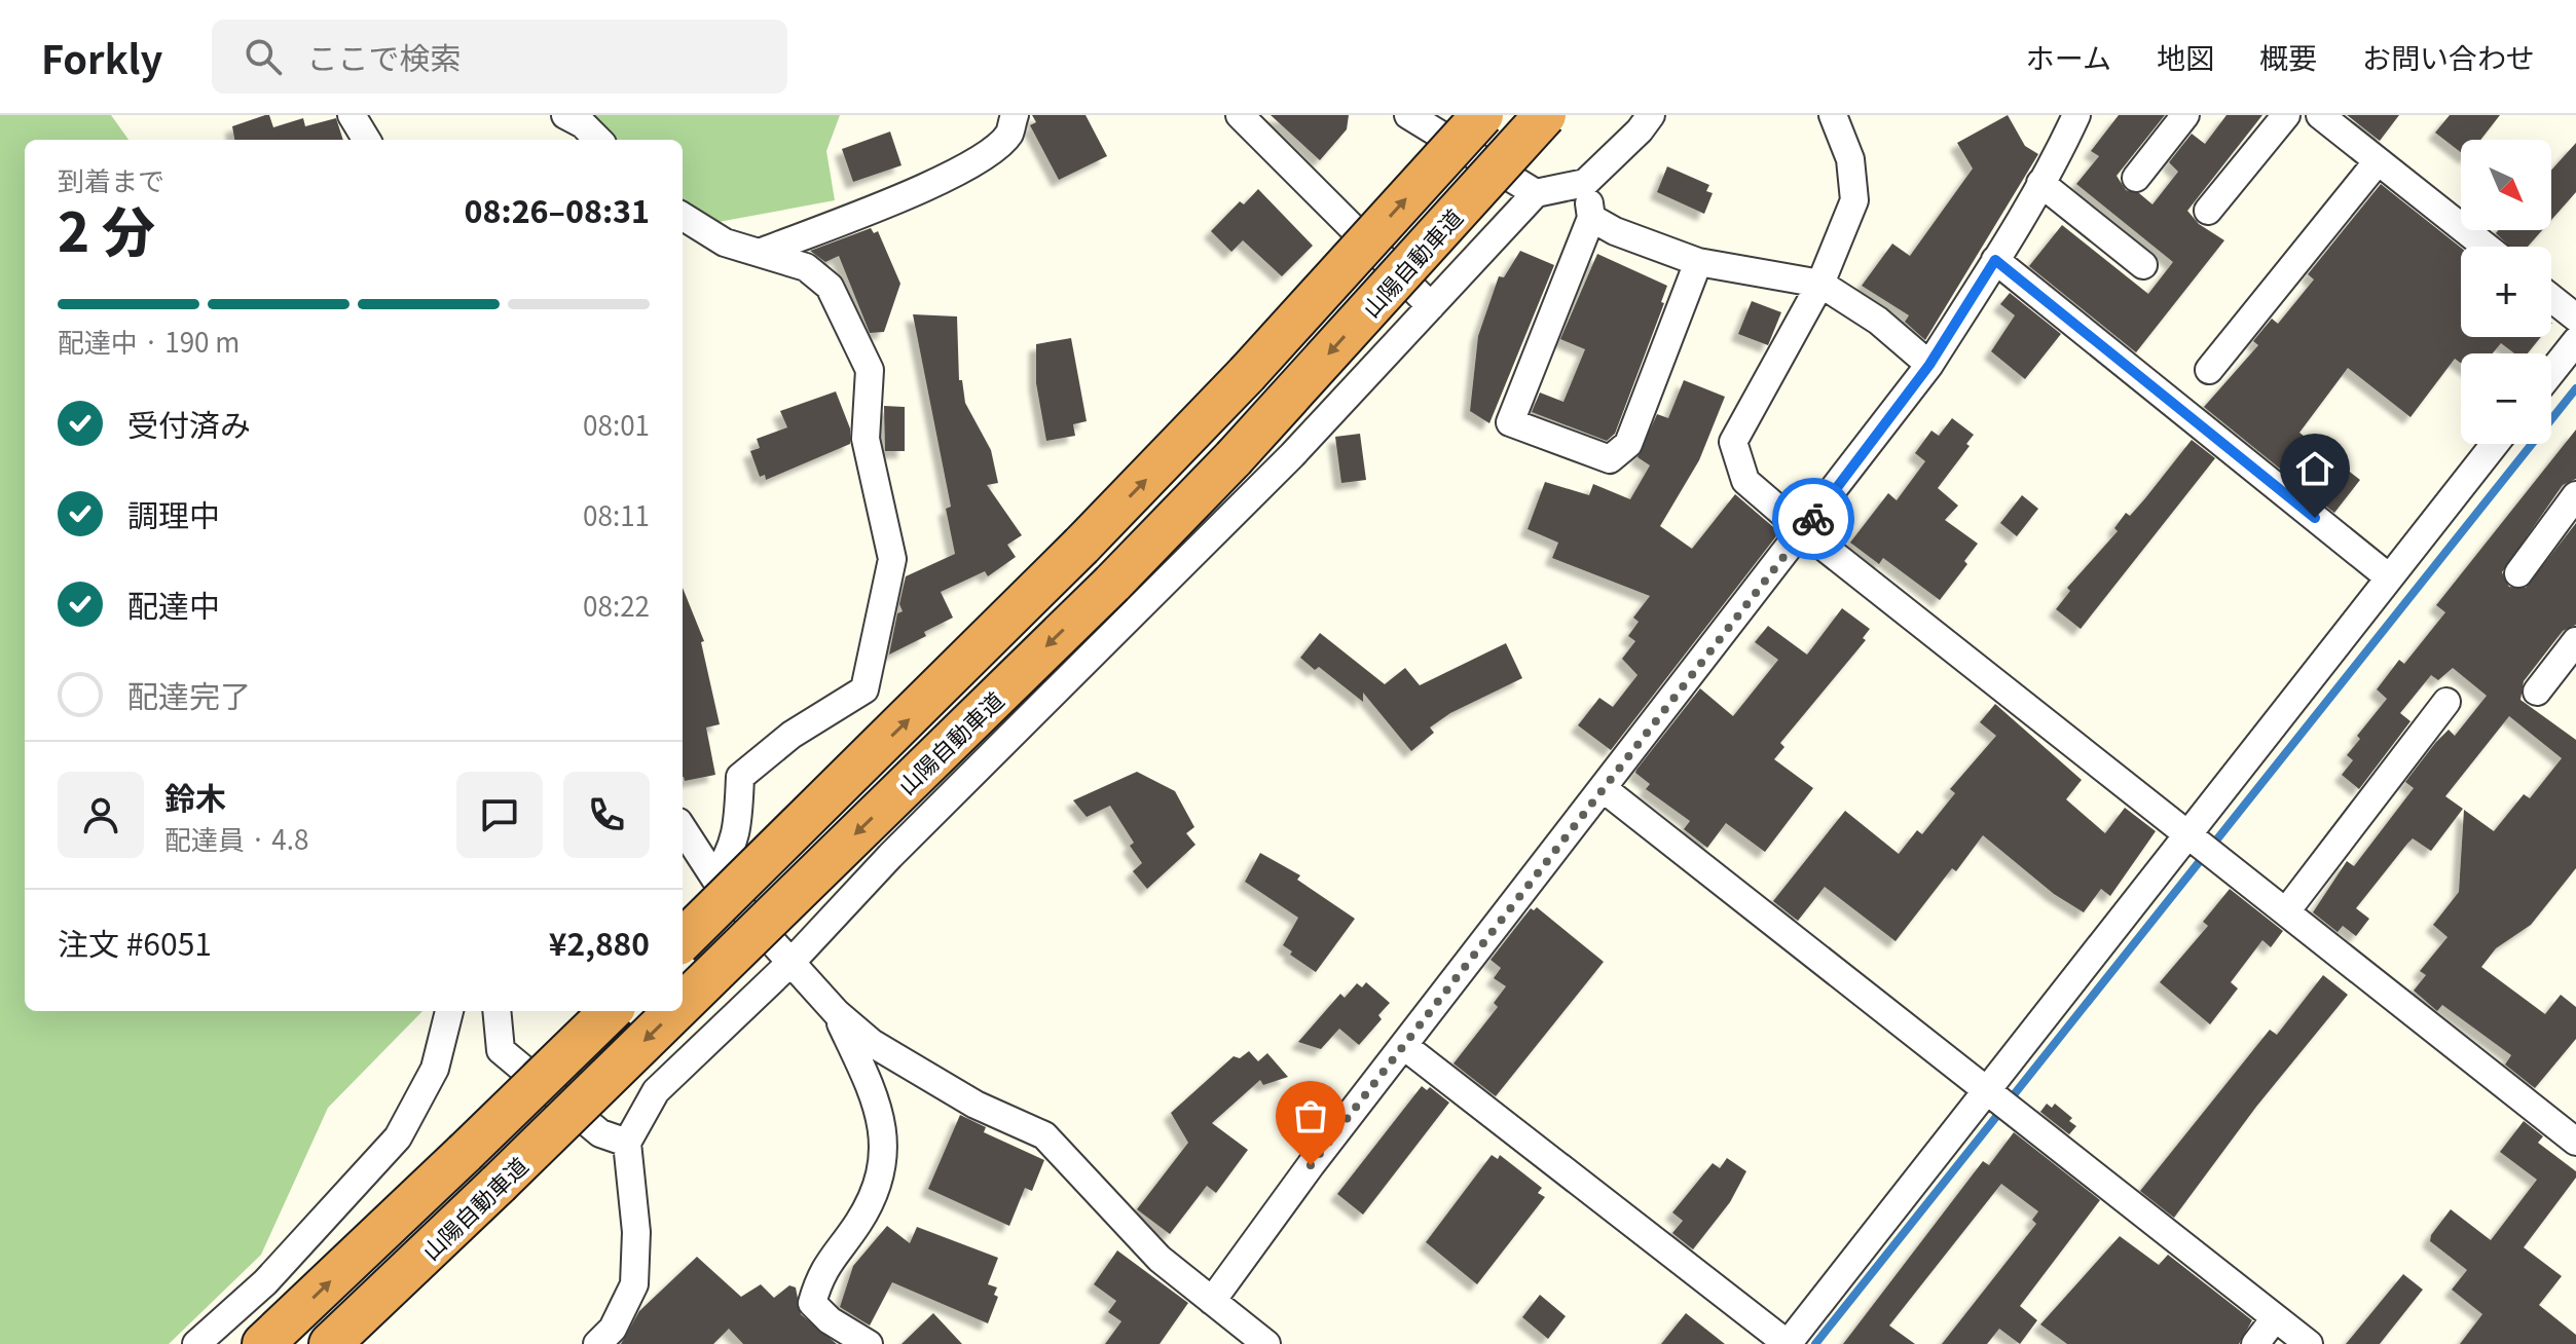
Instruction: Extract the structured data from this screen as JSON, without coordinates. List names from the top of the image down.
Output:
{
  "streets": {
    "highway": ["山陽自動車道"]
  },
  "north": "bottom right",
  "page": {
    "header": "Forkly",
    "search": "ここで検索",
    "nav": [
      "ホーム",
      "地図",
      "概要",
      "お問い合わせ"
    ],
    "map_buttons": ["+", "−"],
    "heading": ["2 分", "到着まで", "08:26–08:31"],
    "panel": [
      "鈴木",
      "配達員 · 4.8",
      "注文 #6051",
      "¥2,880"
    ],
    "bar": "配達中 · 190 m",
    "list": [
      ["受付済み", "08:01"],
      ["調理中", "08:11"],
      ["配達中", "08:22"],
      "配達完了"
    ]
  }
}
